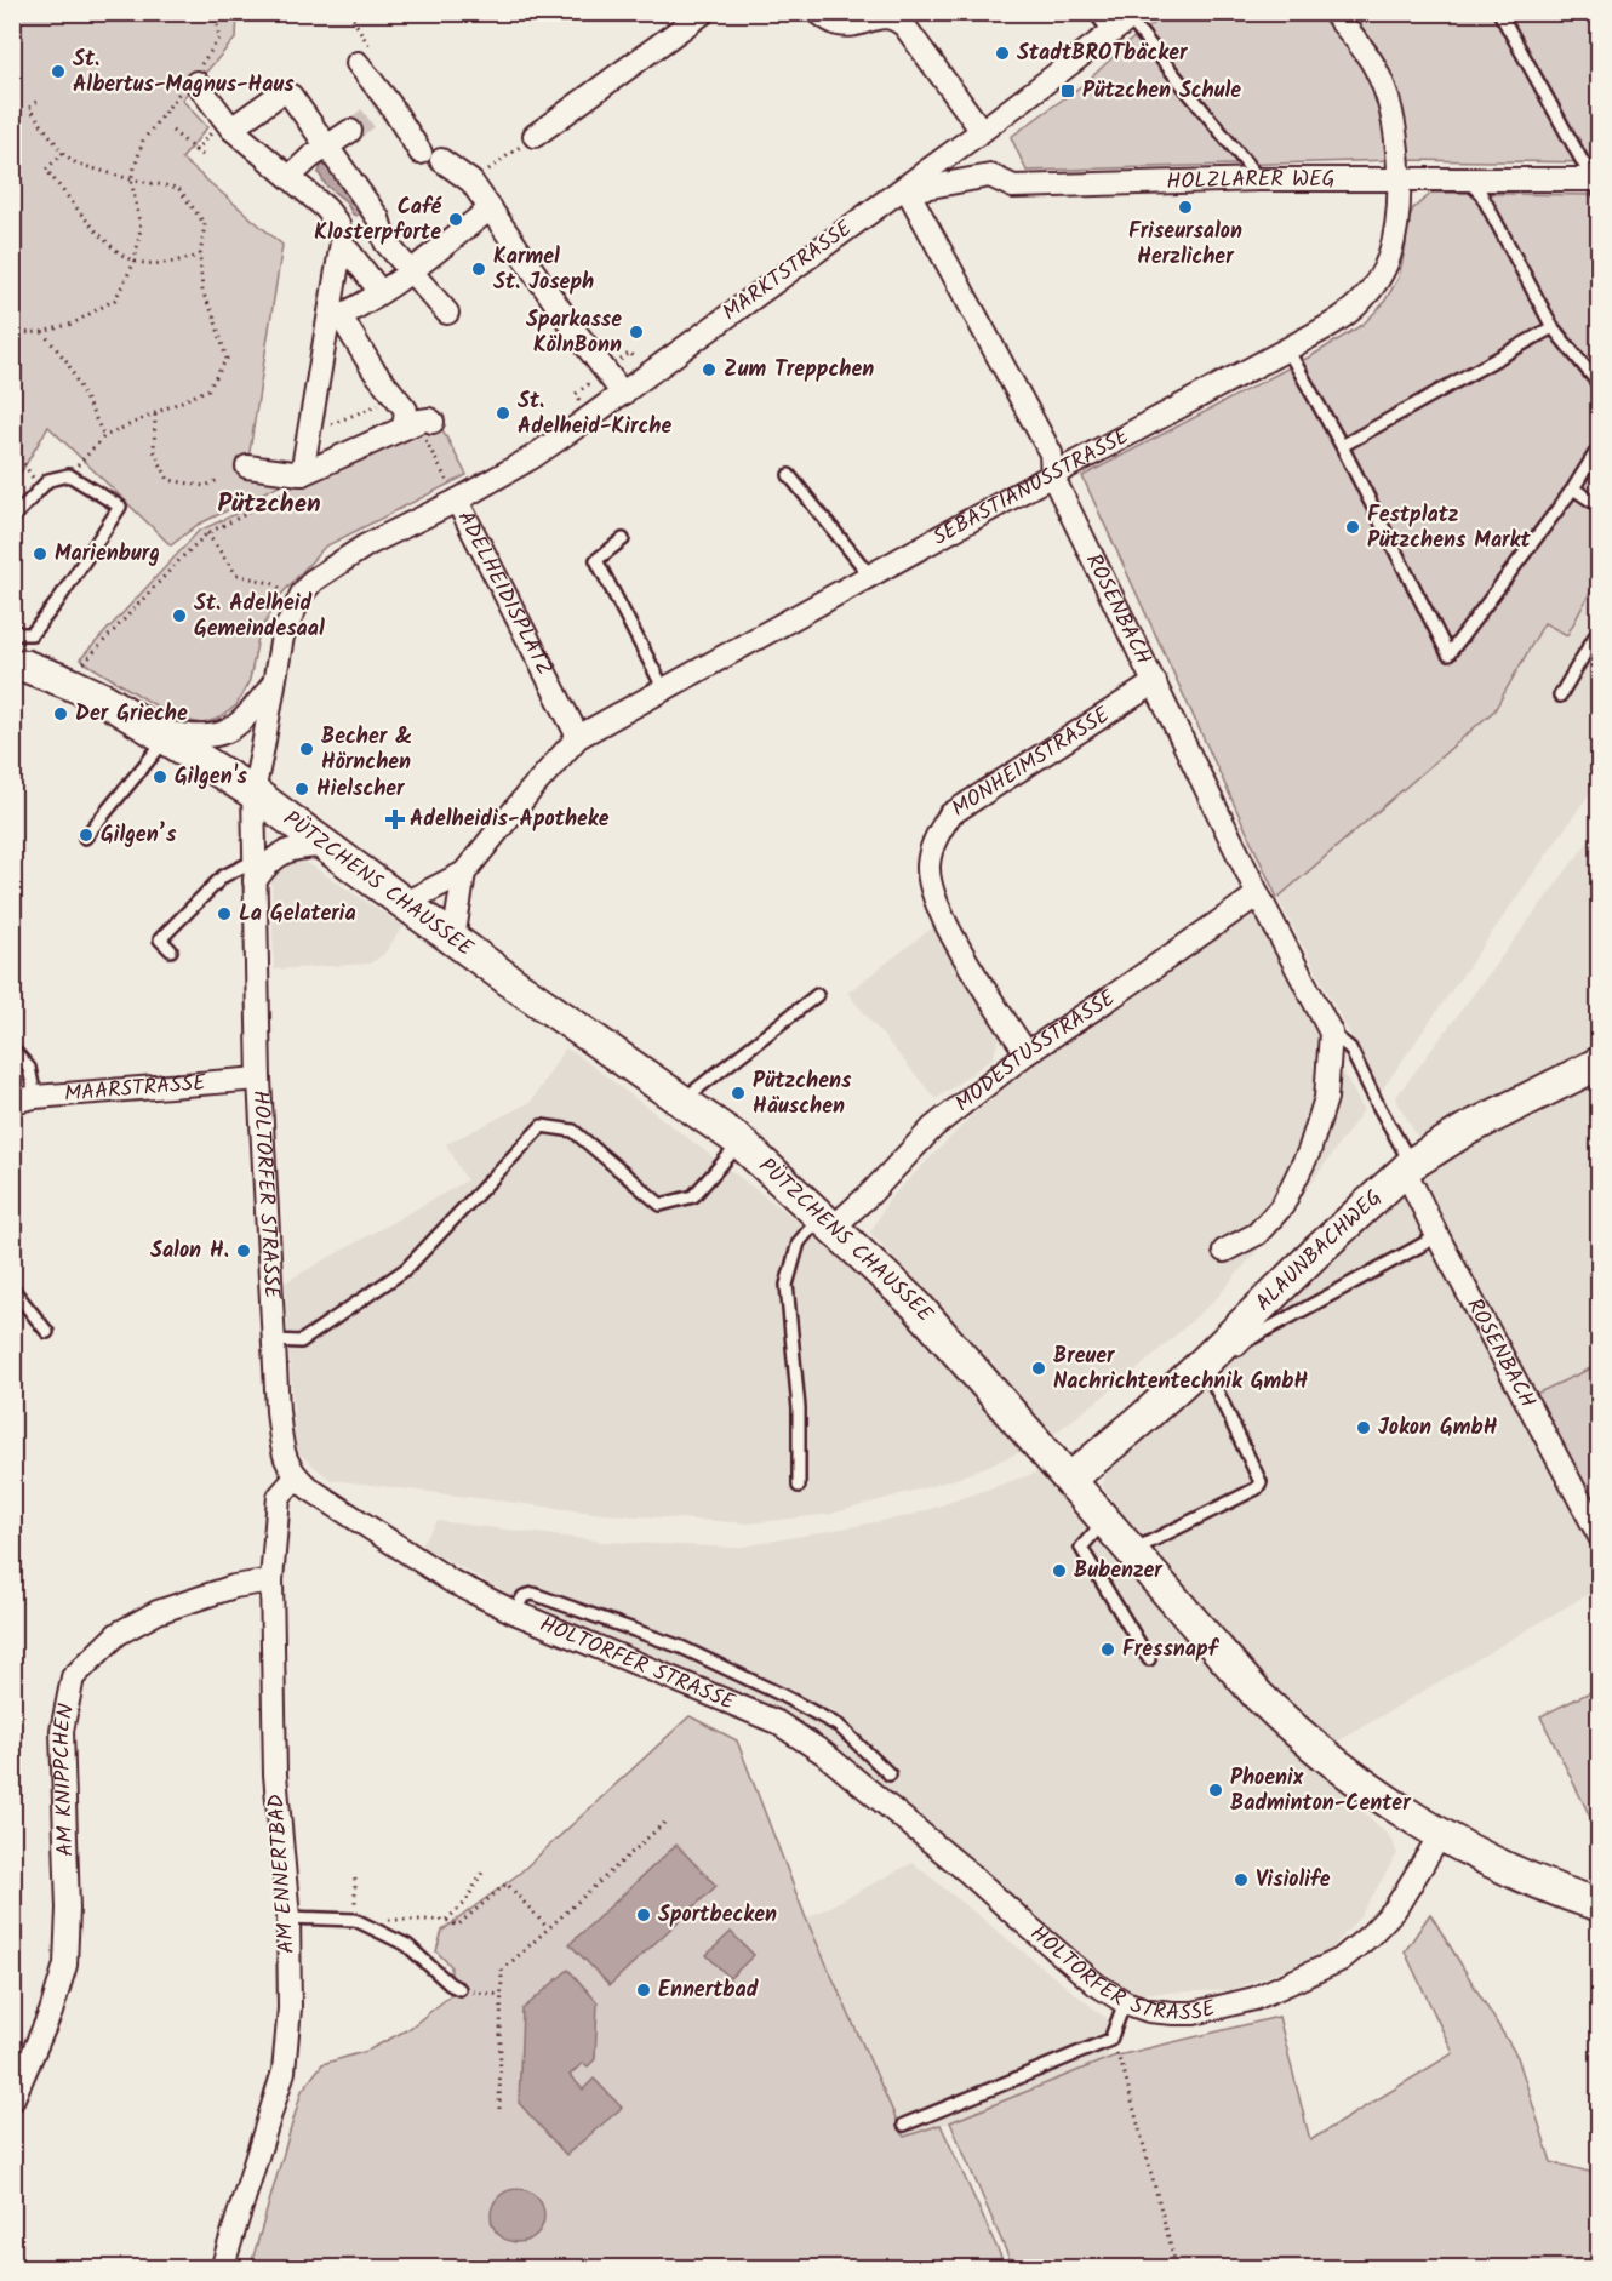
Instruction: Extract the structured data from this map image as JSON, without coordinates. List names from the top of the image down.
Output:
{
  "streets": {
    "street": [
      "HOLZLARER WEG",
      "MARKTSTRASSE",
      "SEBASTIANUSSTRASSE",
      "ADELHEIDISPLATZ",
      "ROSENBACH",
      "MONHEIMSTRASSE",
      "PÜTZCHENS CHAUSSEE",
      "MODESTUSSTRASSE",
      "MAARSTRASSE",
      "HOLTORFER STRASSE",
      "ALAUNBACHWEG",
      "AM KNIPPCHEN",
      "AM ENNERTBAD"
    ]
  },
  "crossings": [
    ["HOLZLARER WEG", "MARKTSTRASSE"],
    ["HOLZLARER WEG", "SEBASTIANUSSTRASSE"],
    ["HOLZLARER WEG", "ROSENBACH"],
    ["MARKTSTRASSE", "ADELHEIDISPLATZ"],
    ["MARKTSTRASSE", "ROSENBACH"],
    ["SEBASTIANUSSTRASSE", "ADELHEIDISPLATZ"],
    ["SEBASTIANUSSTRASSE", "ROSENBACH"],
    ["SEBASTIANUSSTRASSE", "PÜTZCHENS CHAUSSEE"],
    ["ADELHEIDISPLATZ", "PÜTZCHENS CHAUSSEE"],
    ["ADELHEIDISPLATZ", "HOLTORFER STRASSE"],
    ["ROSENBACH", "MONHEIMSTRASSE"],
    ["ROSENBACH", "MODESTUSSTRASSE"],
    ["ROSENBACH", "ALAUNBACHWEG"],
    ["MONHEIMSTRASSE", "MODESTUSSTRASSE"],
    ["PÜTZCHENS CHAUSSEE", "MODESTUSSTRASSE"],
    ["PÜTZCHENS CHAUSSEE", "HOLTORFER STRASSE"],
    ["PÜTZCHENS CHAUSSEE", "ALAUNBACHWEG"],
    ["MAARSTRASSE", "HOLTORFER STRASSE"],
    ["HOLTORFER STRASSE", "AM ENNERTBAD"],
    ["AM KNIPPCHEN", "AM ENNERTBAD"]
  ],
  "districts": ["Pützchen"],
  "places": {
    "other": [
      "StadtBROTbäcker",
      "St. Albertus-Magnus-Haus",
      "Friseursalon Herzlicher",
      "Café Klosterpforte",
      "Karmel St. Joseph",
      "Sparkasse KölnBonn",
      "Zum Treppchen",
      "St. Adelheid-Kirche",
      "Festplatz Pützchens Markt",
      "Marienburg",
      "St. Adelheid Gemeindesaal",
      "Der Grieche",
      "Becher & Hörnchen",
      "Gilgen's",
      "Hielscher",
      "Gilgen’s",
      "La Gelateria",
      "Pützchens Häuschen",
      "Salon H.",
      "Breuer Nachrichtentechnik GmbH",
      "Jokon GmbH",
      "Bubenzer",
      "Fressnapf",
      "Phoenix Badminton-Center",
      "Visiolife",
      "Sportbecken",
      "Ennertbad"
    ],
    "transit": ["Pützchen Schule"],
    "health": ["Adelheidis-Apotheke"]
  }
}
